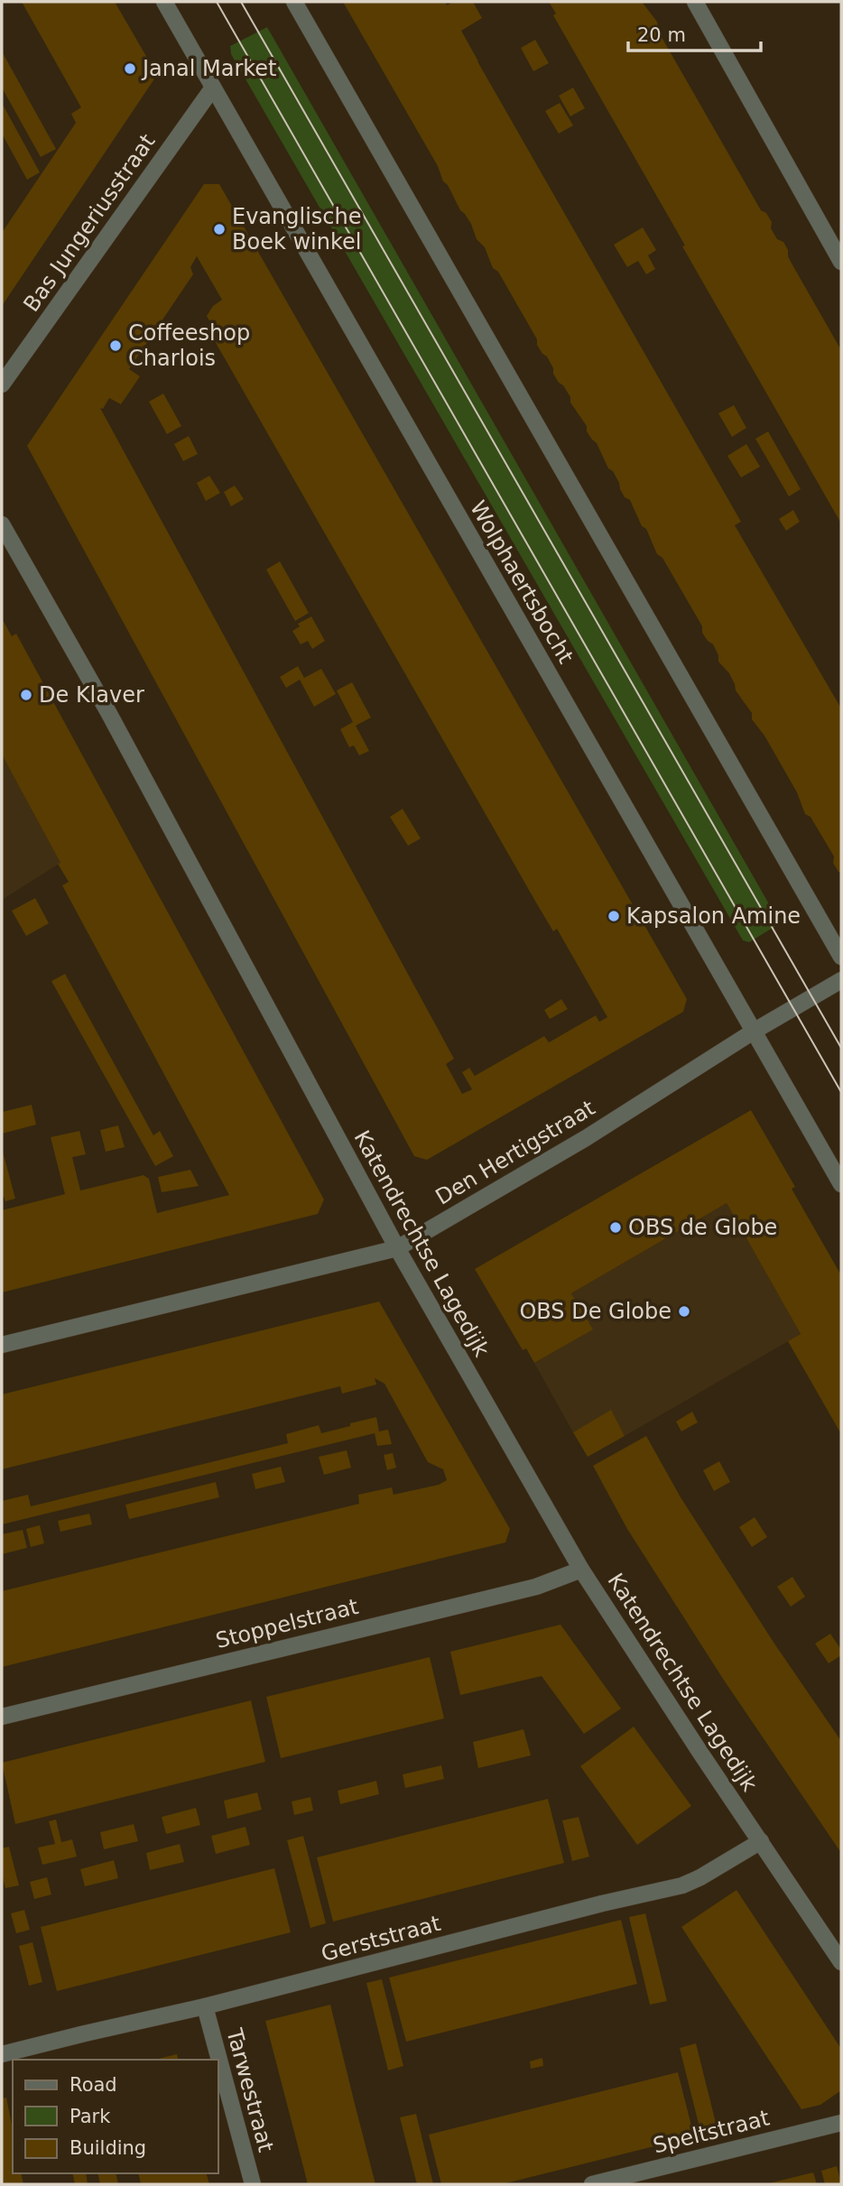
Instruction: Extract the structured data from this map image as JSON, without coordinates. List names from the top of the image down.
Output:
{
  "streets": {
    "street": [
      "Bas Jungeriusstraat",
      "Wolphaertsbocht",
      "Den Hertigstraat",
      "Katendrechtse Lagedijk",
      "Stoppelstraat",
      "Gerststraat",
      "Tarwestraat",
      "Speltstraat"
    ]
  },
  "crossings": [
    ["Bas Jungeriusstraat", "Wolphaertsbocht"],
    ["Wolphaertsbocht", "Den Hertigstraat"],
    ["Den Hertigstraat", "Katendrechtse Lagedijk"],
    ["Katendrechtse Lagedijk", "Stoppelstraat"],
    ["Katendrechtse Lagedijk", "Gerststraat"],
    ["Gerststraat", "Tarwestraat"]
  ],
  "places": [
    "Janal Market",
    "Evanglische Boek winkel",
    "Coffeeshop Charlois",
    "De Klaver",
    "Kapsalon Amine",
    "OBS de Globe",
    "OBS De Globe"
  ],
  "legend": ["Road", "Park", "Building"],
  "scale_bar": "20 m"
}
